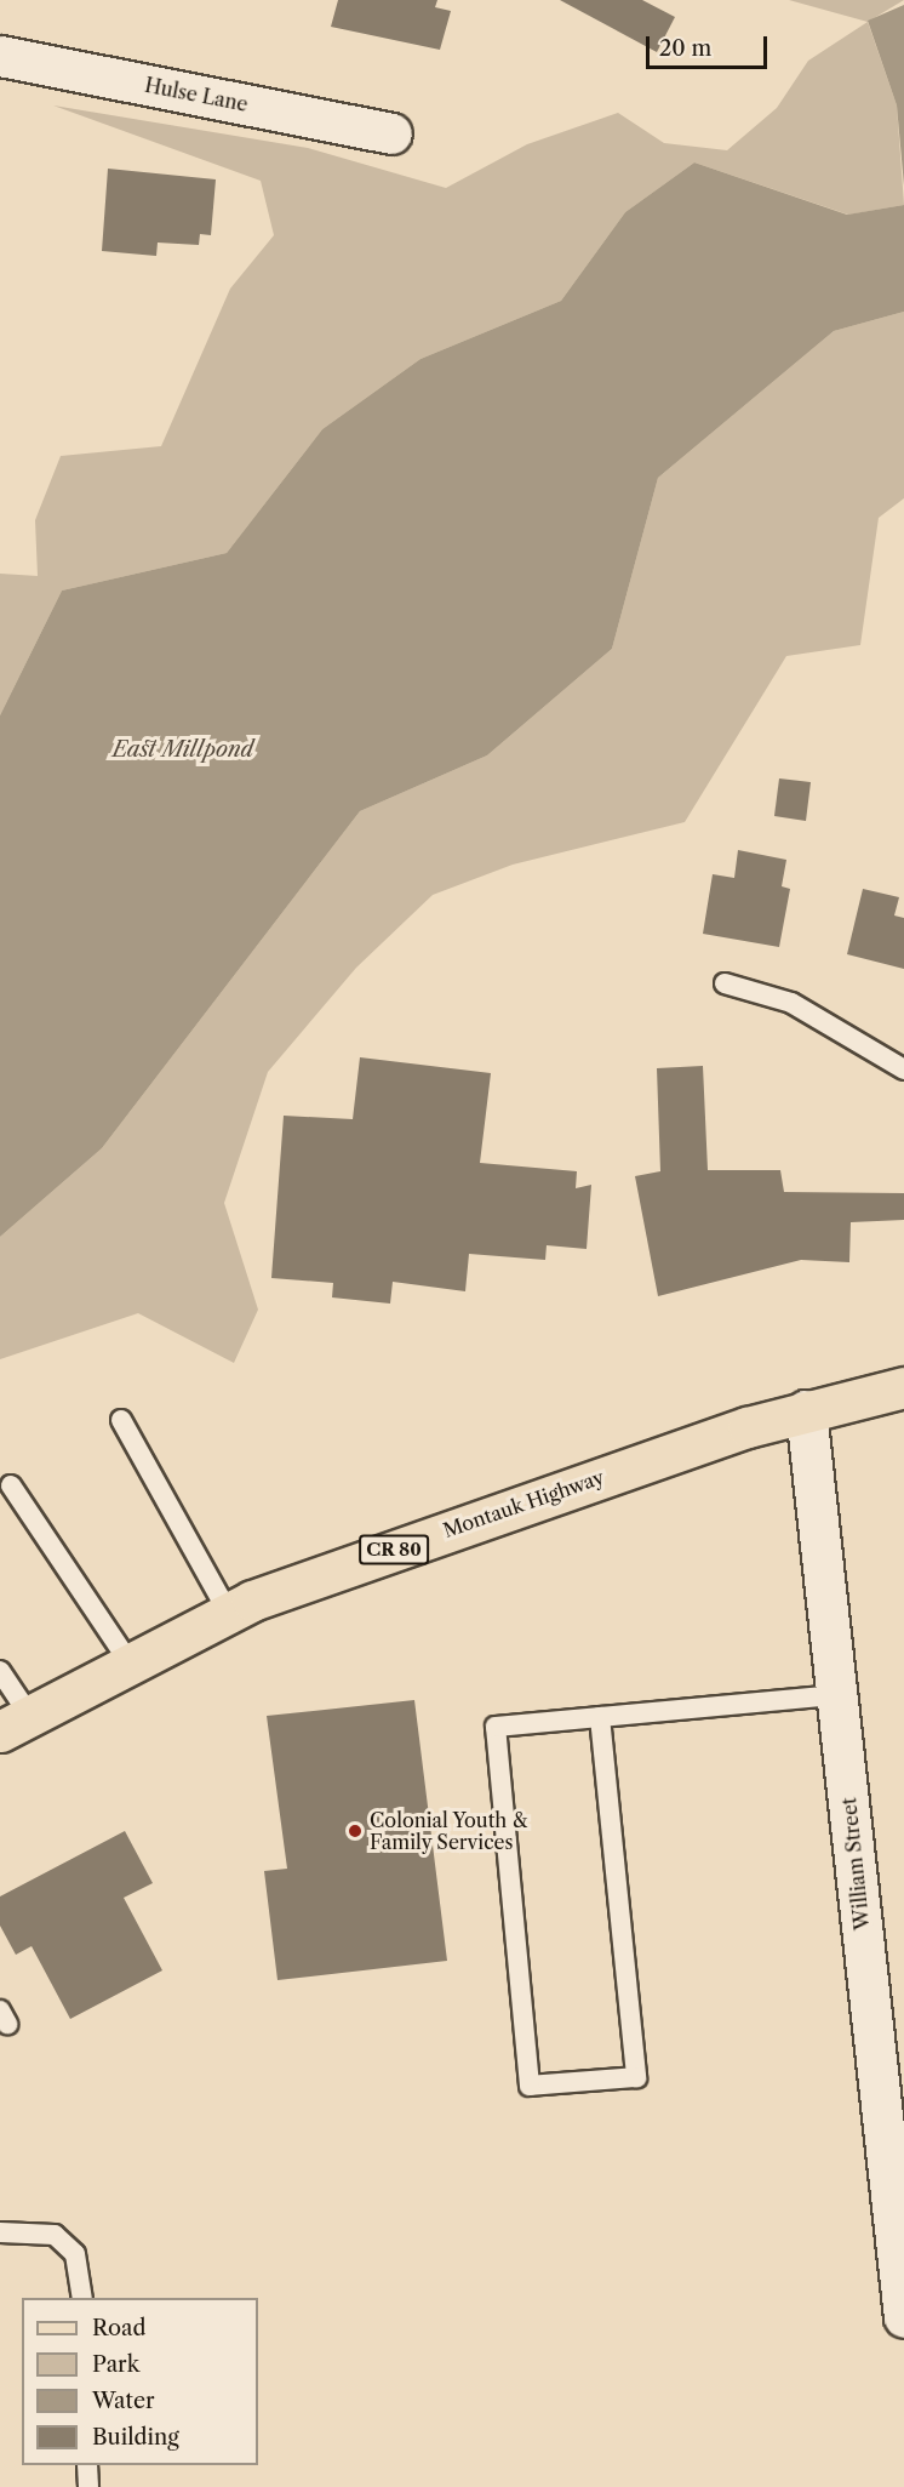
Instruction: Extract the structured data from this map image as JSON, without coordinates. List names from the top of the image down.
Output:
{
  "streets": {
    "main road": ["Montauk Highway", "CR 80"],
    "street": ["Hulse Lane", "William Street"]
  },
  "crossings": [
    ["Montauk Highway", "William Street"]
  ],
  "water": ["East Millpond"],
  "places": ["Colonial Youth & Family Services"],
  "legend": [
    "Road",
    "Park",
    "Water",
    "Building"
  ],
  "scale_bar": "20 m"
}
